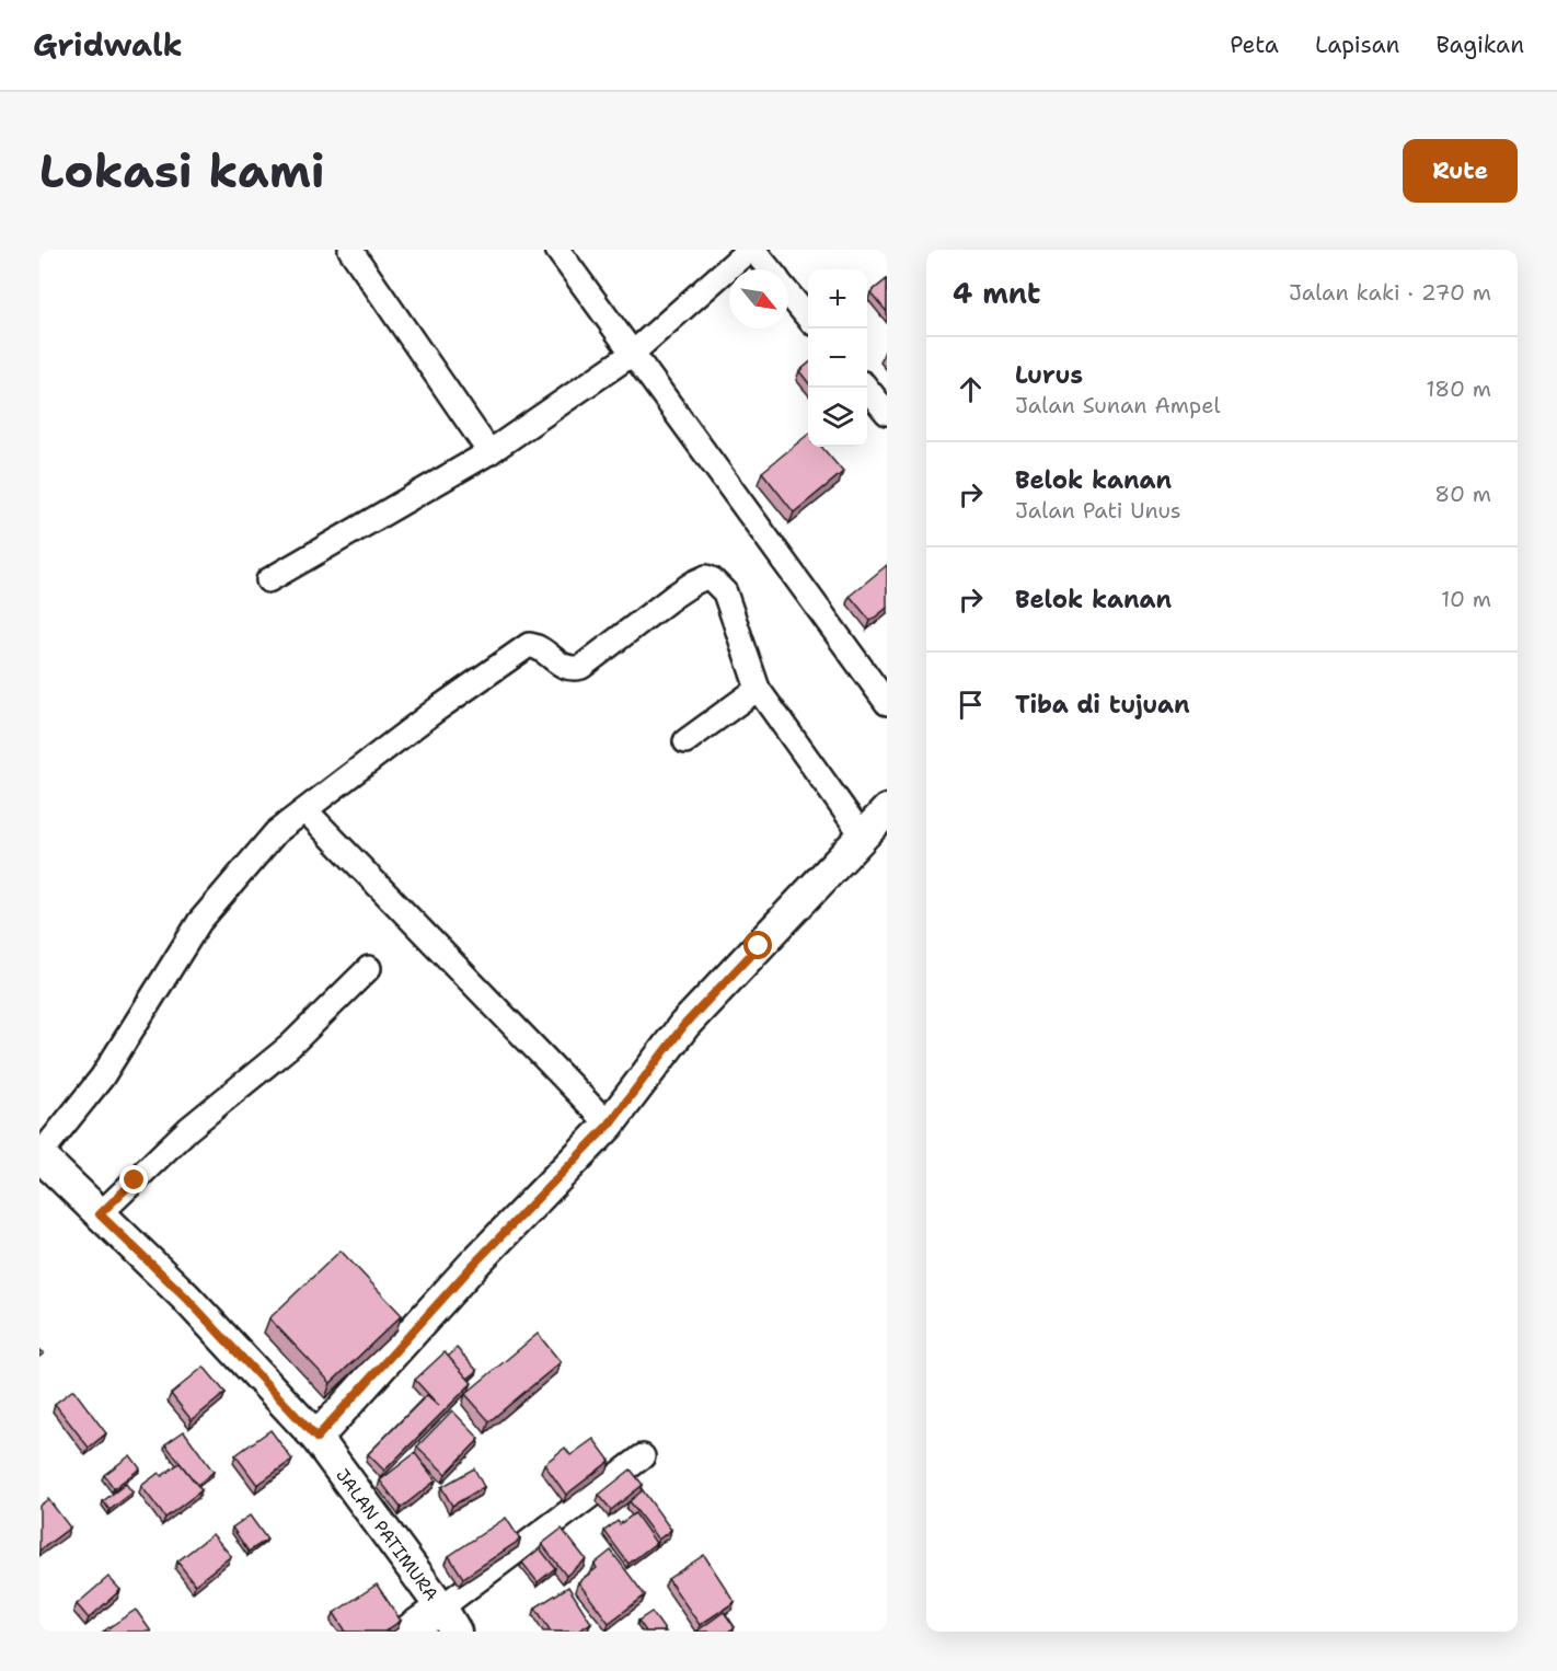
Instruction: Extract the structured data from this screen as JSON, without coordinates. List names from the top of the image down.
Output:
{
  "streets": {
    "main road": ["JALAN PATIMURA"]
  },
  "north": "bottom right",
  "page": {
    "header": "Gridwalk",
    "nav": ["Peta", "Lapisan", "Bagikan"],
    "buttons": "Rute",
    "title": "Lokasi kami",
    "heading": ["4 mnt", "Jalan kaki · 270 m"],
    "map_buttons": ["+", "−"],
    "list": [
      ["Lurus", "Jalan Sunan Ampel", "180 m"],
      ["Belok kanan", "Jalan Pati Unus", "80 m"],
      ["Belok kanan", "10 m"],
      "Tiba di tujuan"
    ]
  }
}
